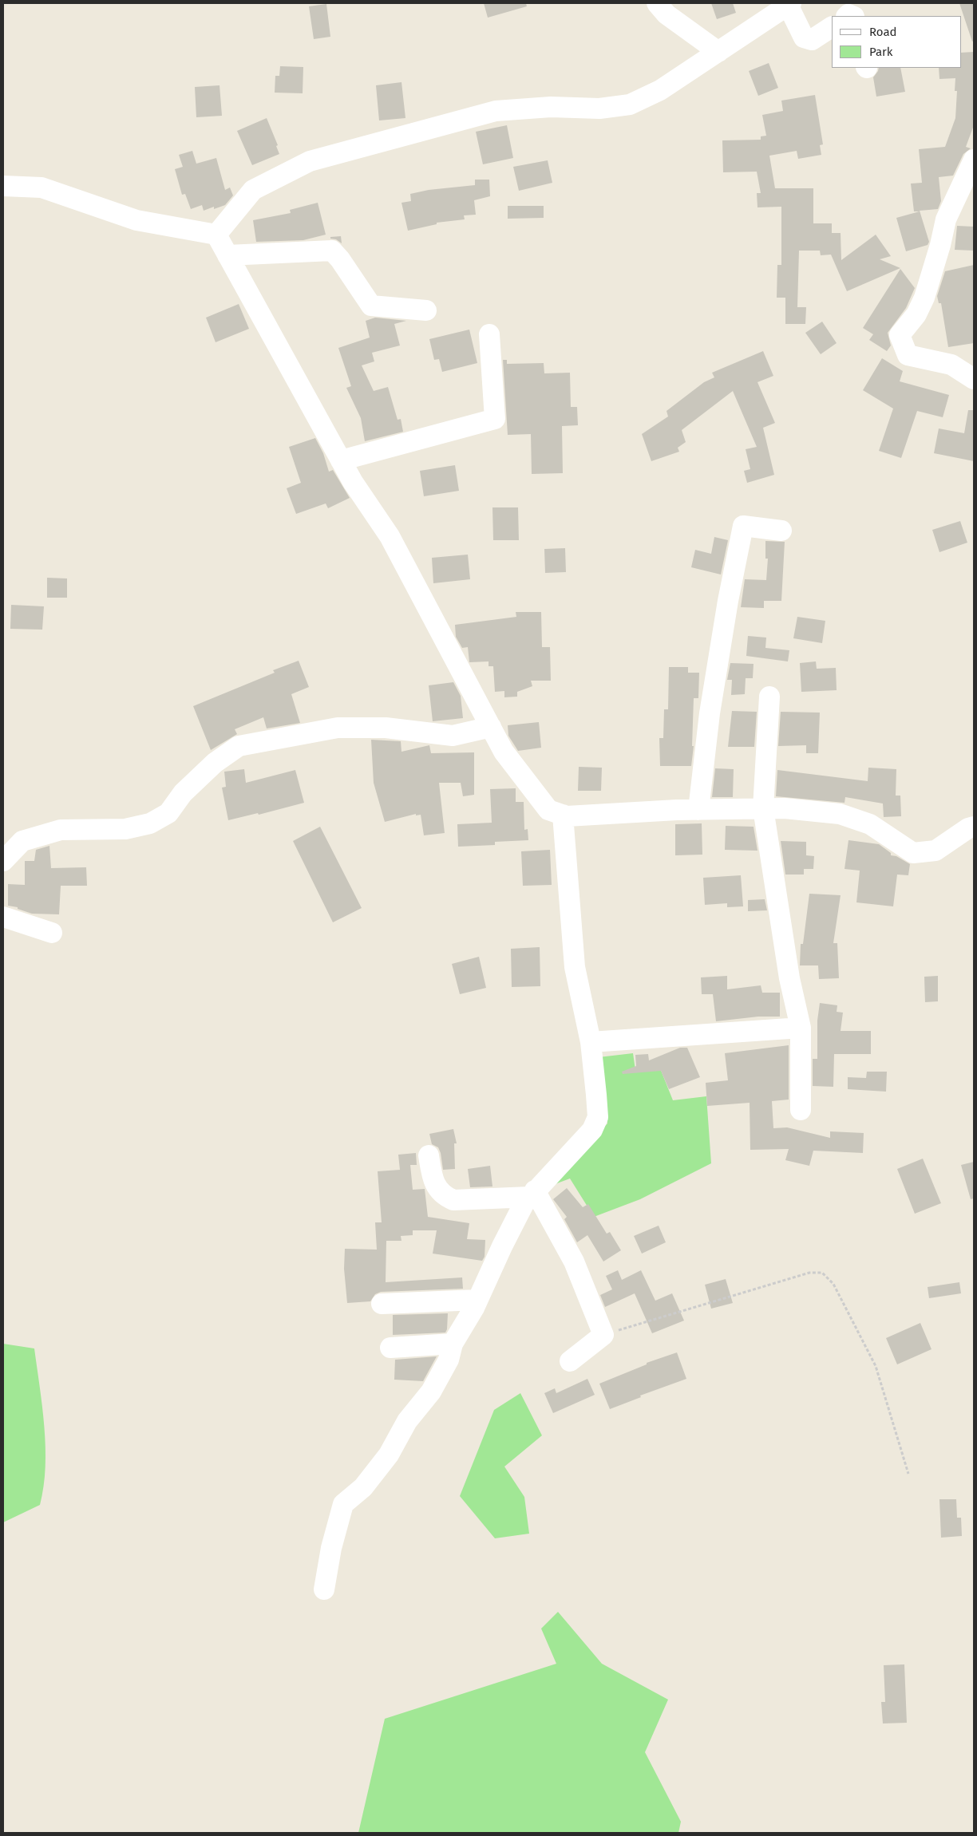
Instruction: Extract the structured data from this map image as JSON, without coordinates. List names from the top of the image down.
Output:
{
  "legend": ["Road", "Park"]
}
